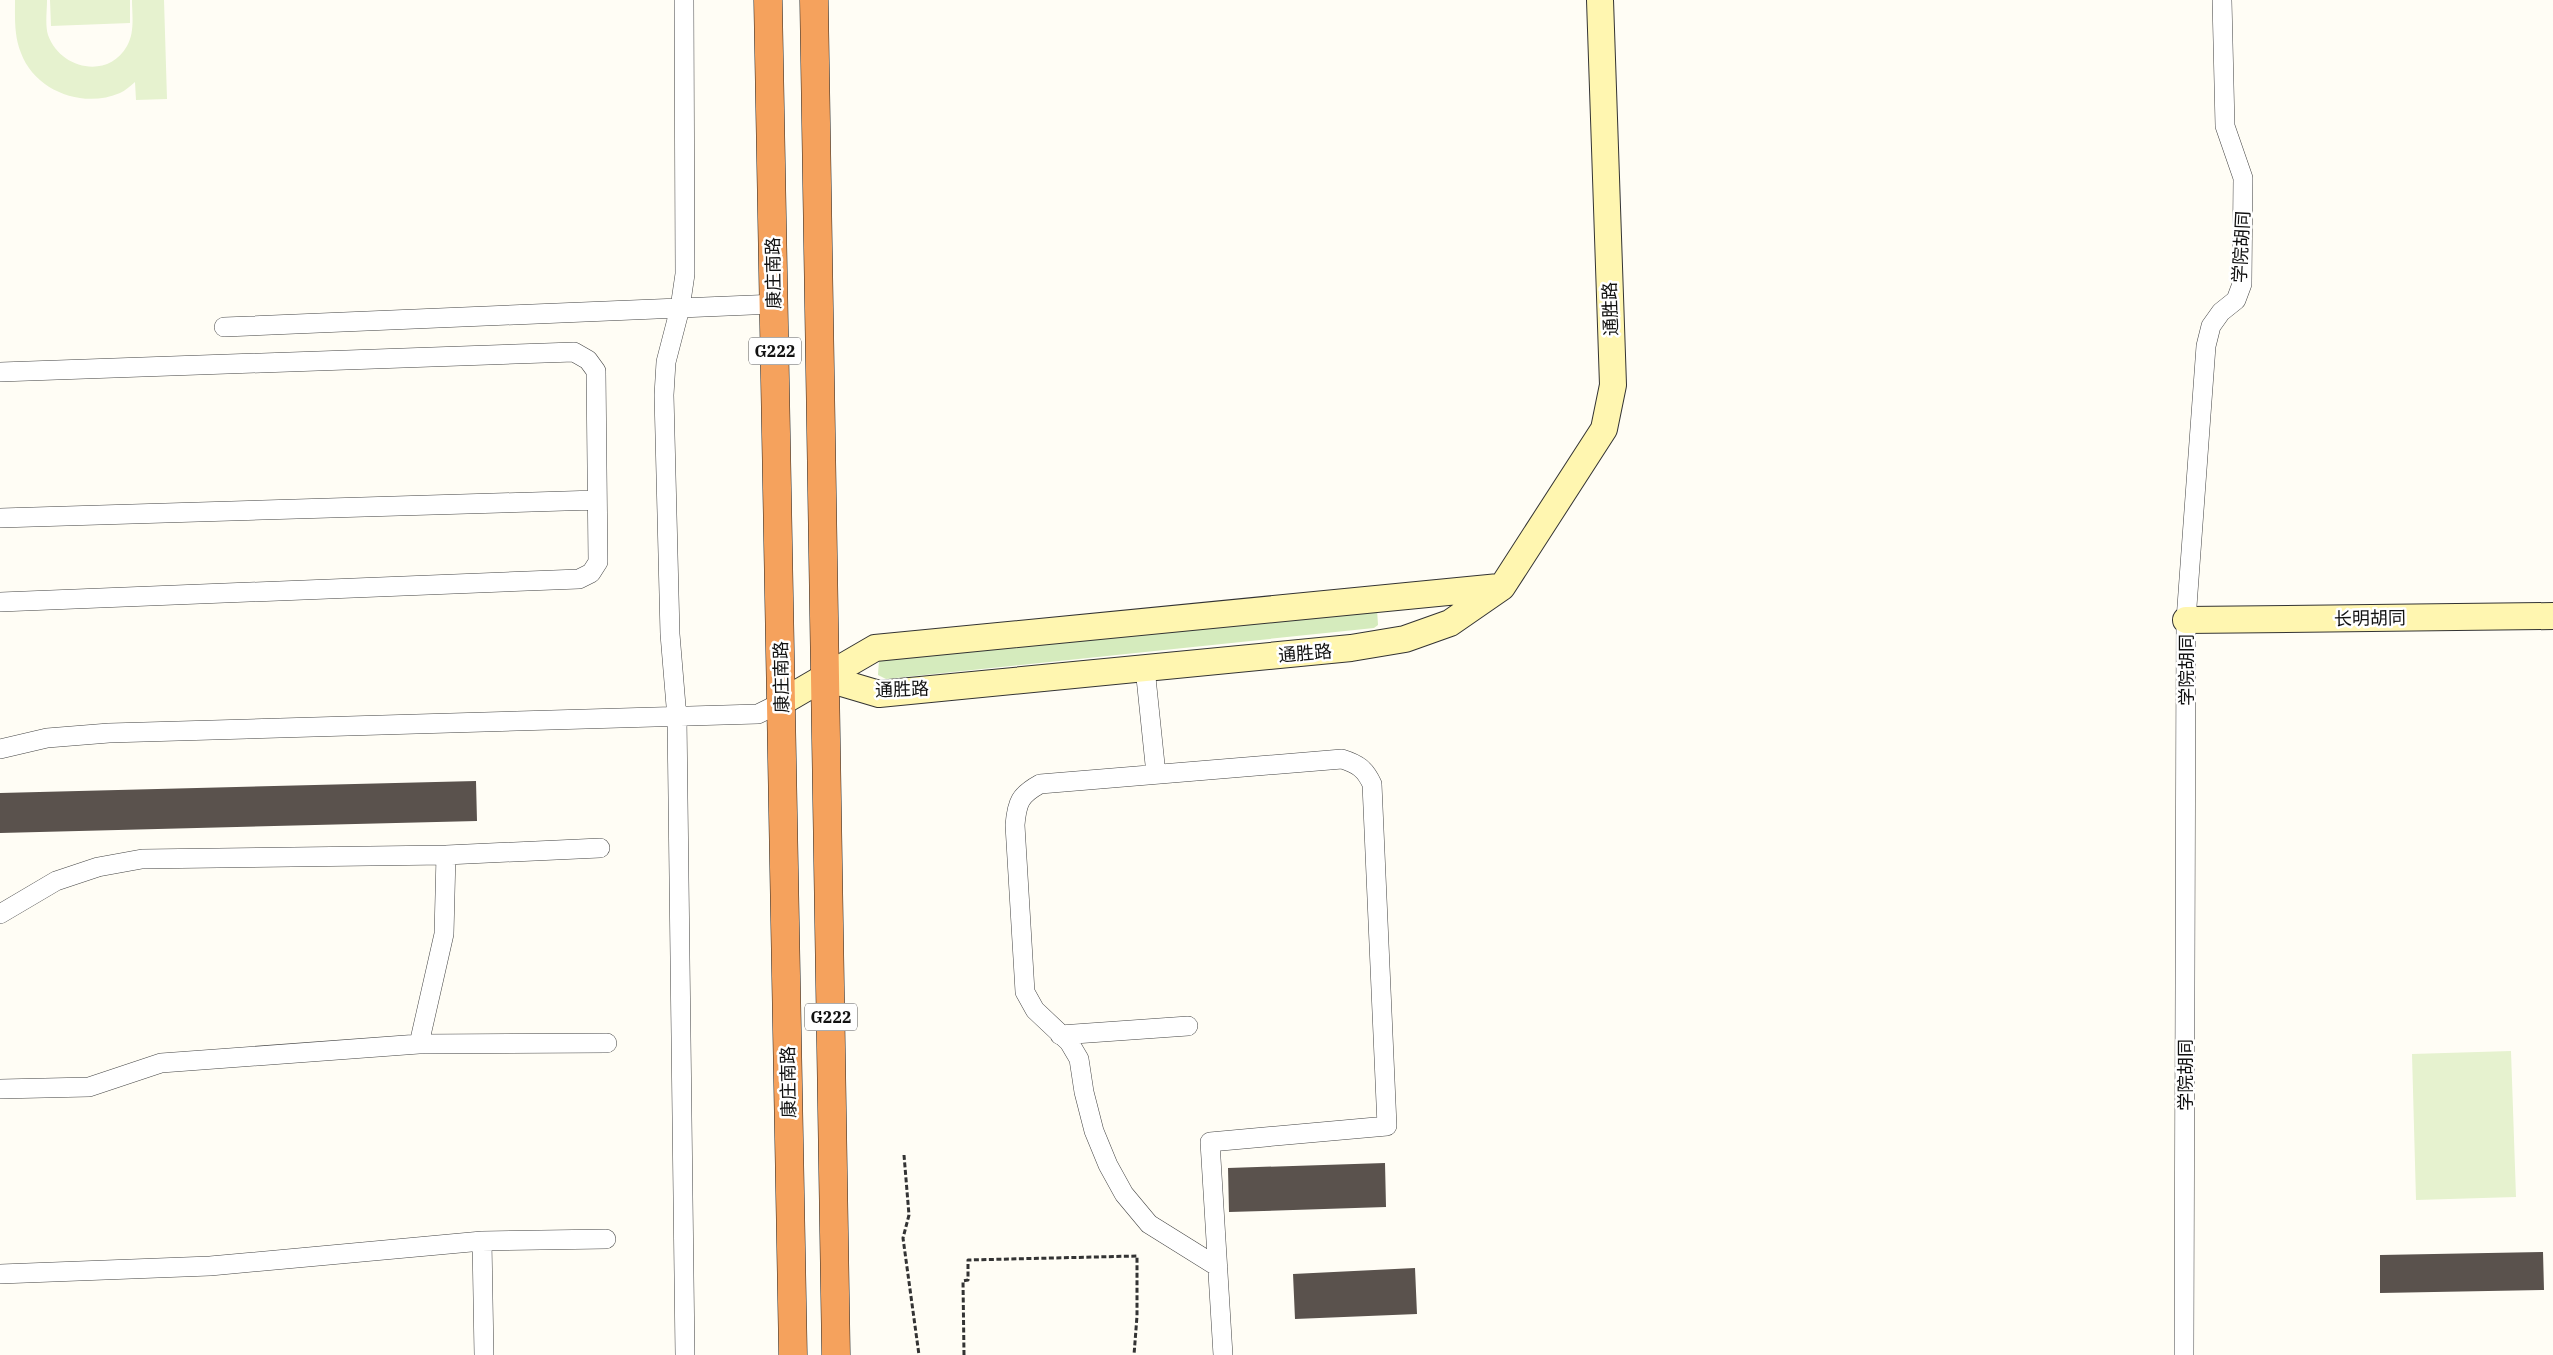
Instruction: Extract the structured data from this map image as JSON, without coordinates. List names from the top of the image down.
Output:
{
  "streets": {
    "highway": ["康庄南路", "G222"],
    "street": ["学院胡同", "通胜路", "长明胡同"]
  },
  "crossings": [
    ["学院胡同", "长明胡同"],
    ["通胜路", "G222"]
  ]
}
